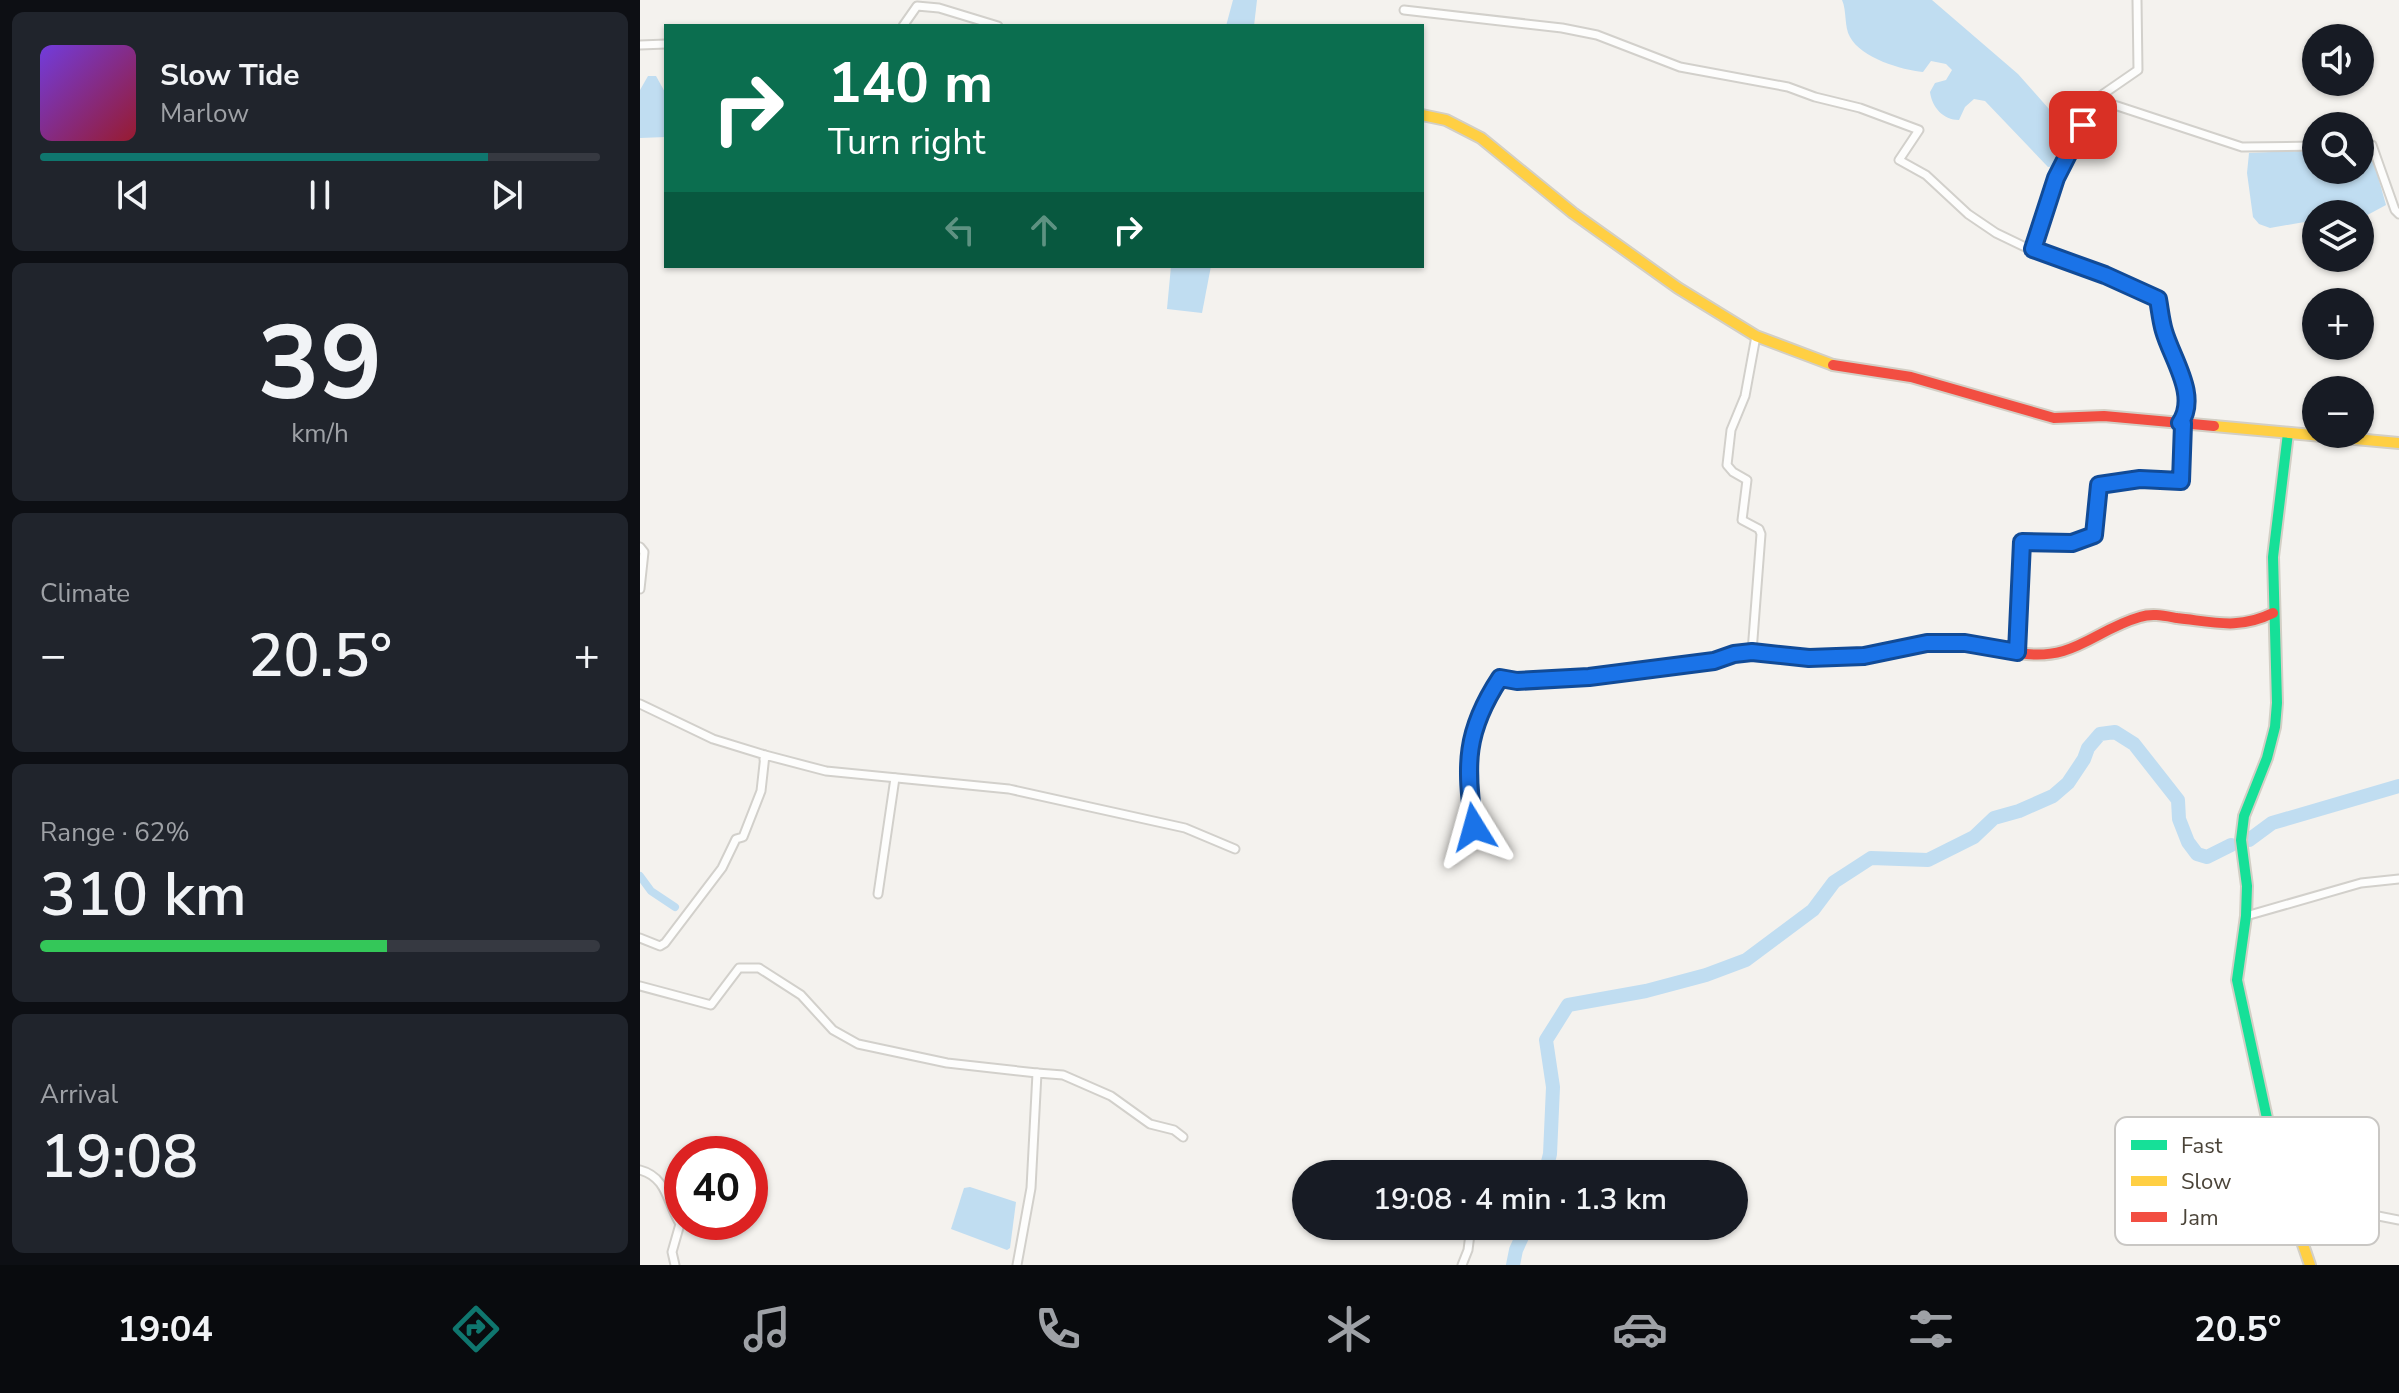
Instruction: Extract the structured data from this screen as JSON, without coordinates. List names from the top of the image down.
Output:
{
  "legend": ["Fast", "Slow", "Jam"],
  "page": {
    "map_buttons": ["+", "−"],
    "turn": ["140 m", "Turn right"],
    "song": ["Slow Tide", "Marlow"],
    "tile": [
      ["39", "km/h"],
      "Climate",
      ["Range · 62%", "310 km"],
      ["Arrival", "19:08"]
    ],
    "heat": ["−", "20.5°", "+"],
    "limit": "40",
    "trip": "19:08 · 4 min · 1.3 km",
    "tabs": ["19:04", "20.5°"]
  }
}
